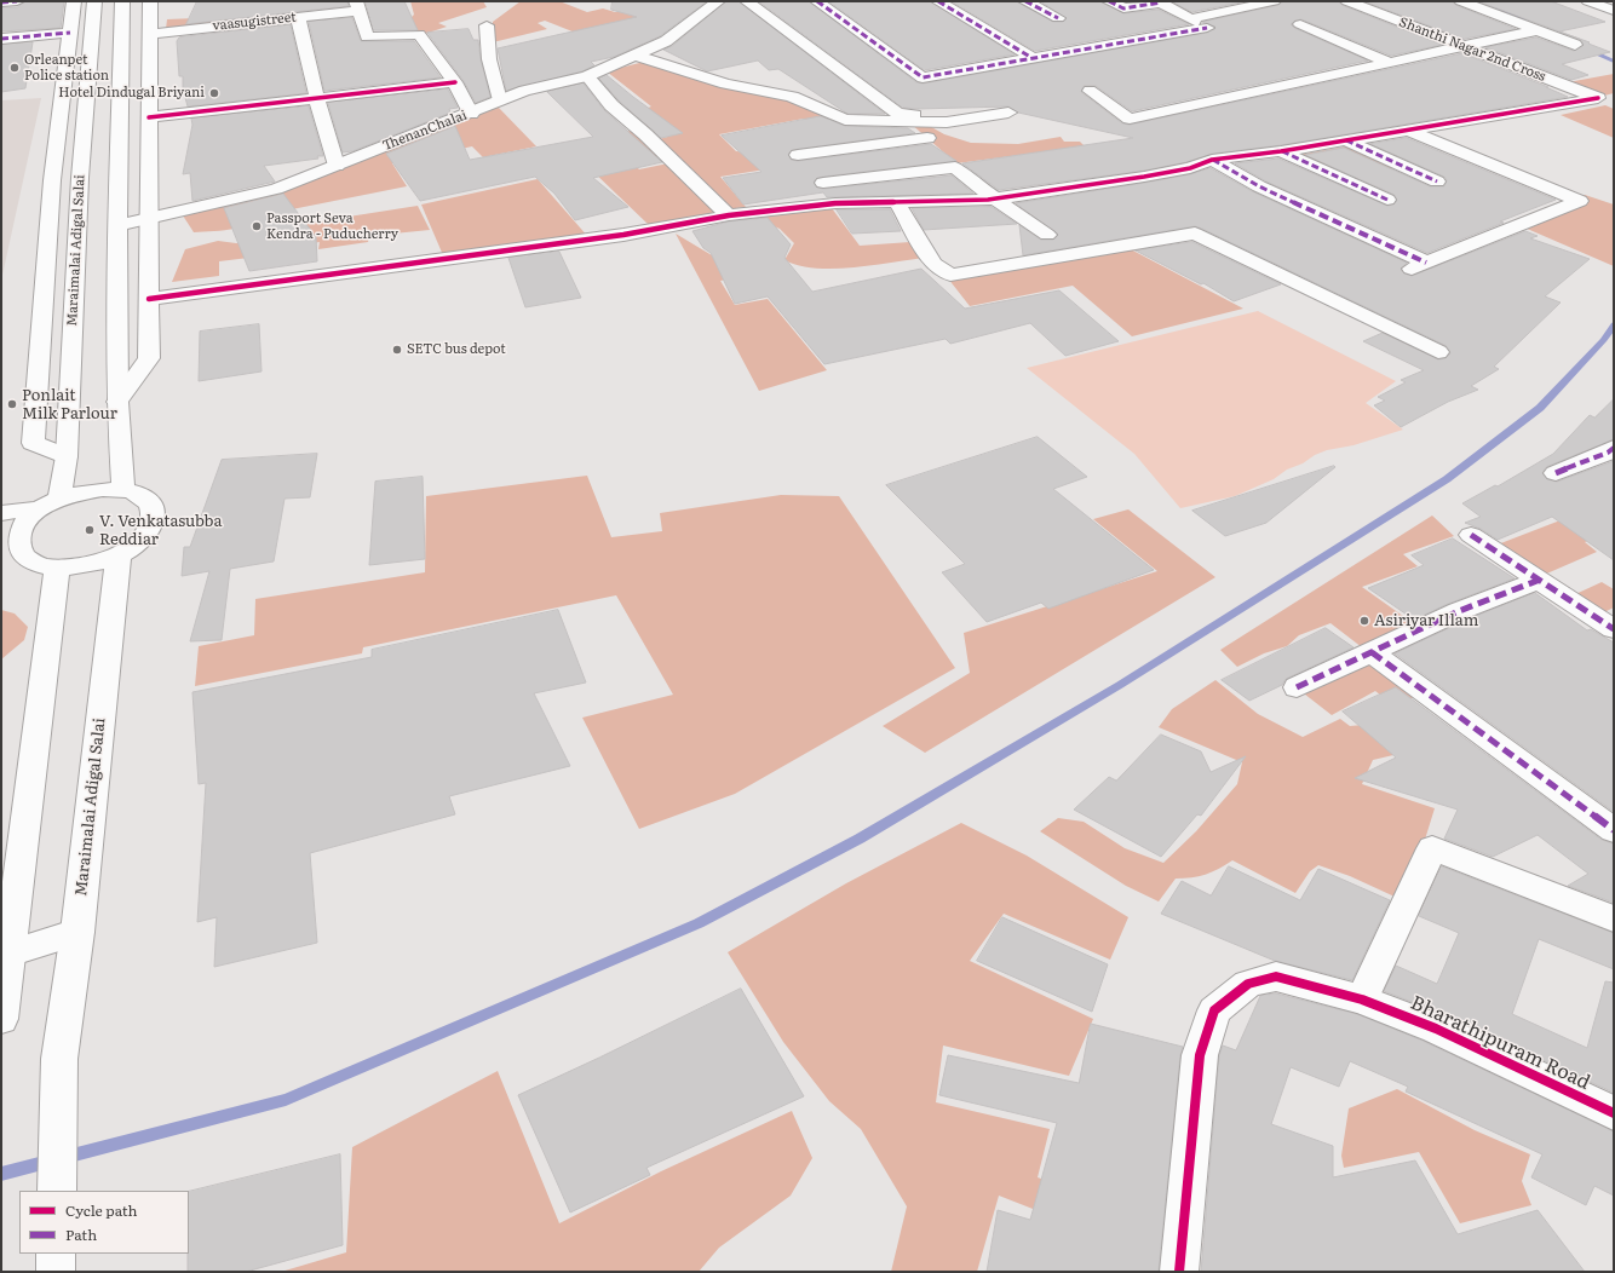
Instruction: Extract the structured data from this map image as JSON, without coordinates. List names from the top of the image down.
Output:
{
  "streets": {
    "street": [
      "vaasugistreet",
      "Shanthi Nagar 2nd Cross",
      "ThenanChalai",
      "Maraimalai Adigal Salai",
      "Bharathipuram Road"
    ]
  },
  "places": [
    "Orleanpet Police station",
    "Hotel Dindugal Briyani",
    "Passport Seva Kendra - Puducherry",
    "SETC bus depot",
    "Ponlait Milk Parlour",
    "V. Venkatasubba Reddiar",
    "Asiriyar Illam"
  ],
  "legend": ["Cycle path", "Path"]
}
